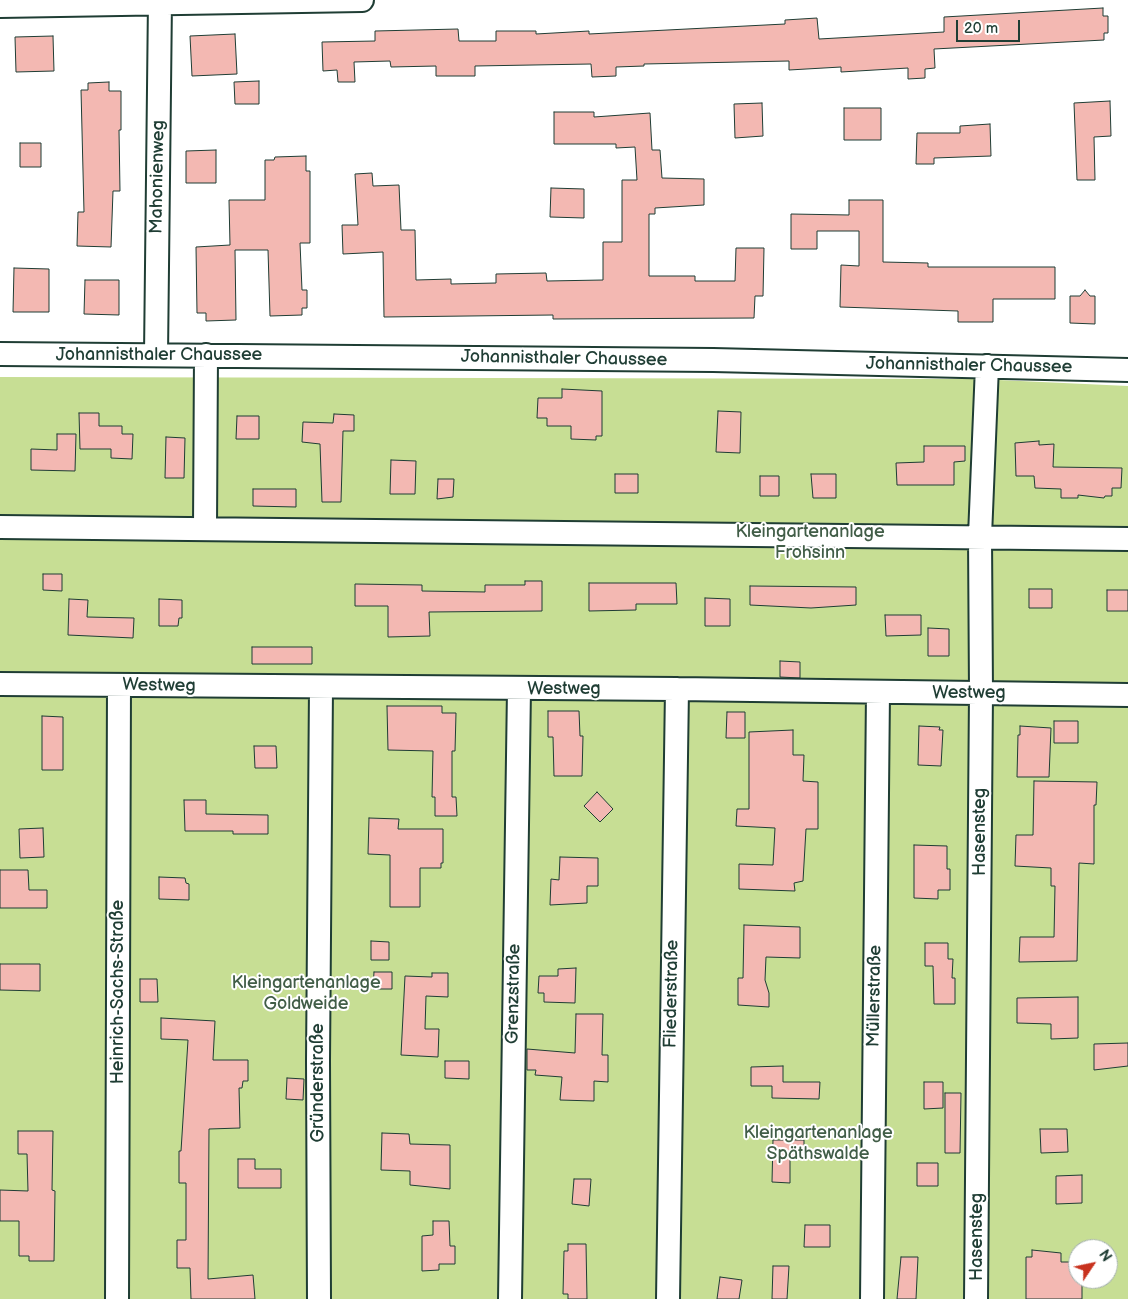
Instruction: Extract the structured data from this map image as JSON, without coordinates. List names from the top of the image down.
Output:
{
  "streets": {
    "street": [
      "Mahonienweg",
      "Johannisthaler Chaussee",
      "Westweg",
      "Hasensteg",
      "Heinrich-Sachs-Straße",
      "Grenzstraße",
      "Fliederstraße",
      "Müllerstraße",
      "Gründerstraße"
    ]
  },
  "crossings": [
    ["Mahonienweg", "Johannisthaler Chaussee"],
    ["Johannisthaler Chaussee", "Hasensteg"],
    ["Westweg", "Hasensteg"],
    ["Westweg", "Heinrich-Sachs-Straße"],
    ["Westweg", "Grenzstraße"],
    ["Westweg", "Fliederstraße"],
    ["Westweg", "Müllerstraße"],
    ["Westweg", "Gründerstraße"]
  ],
  "parks": ["Kleingartenanlage Frohsinn", "Kleingartenanlage Goldweide", "Kleingartenanlage Späthswalde"],
  "scale_bar": "20 m",
  "north": "top right"
}
